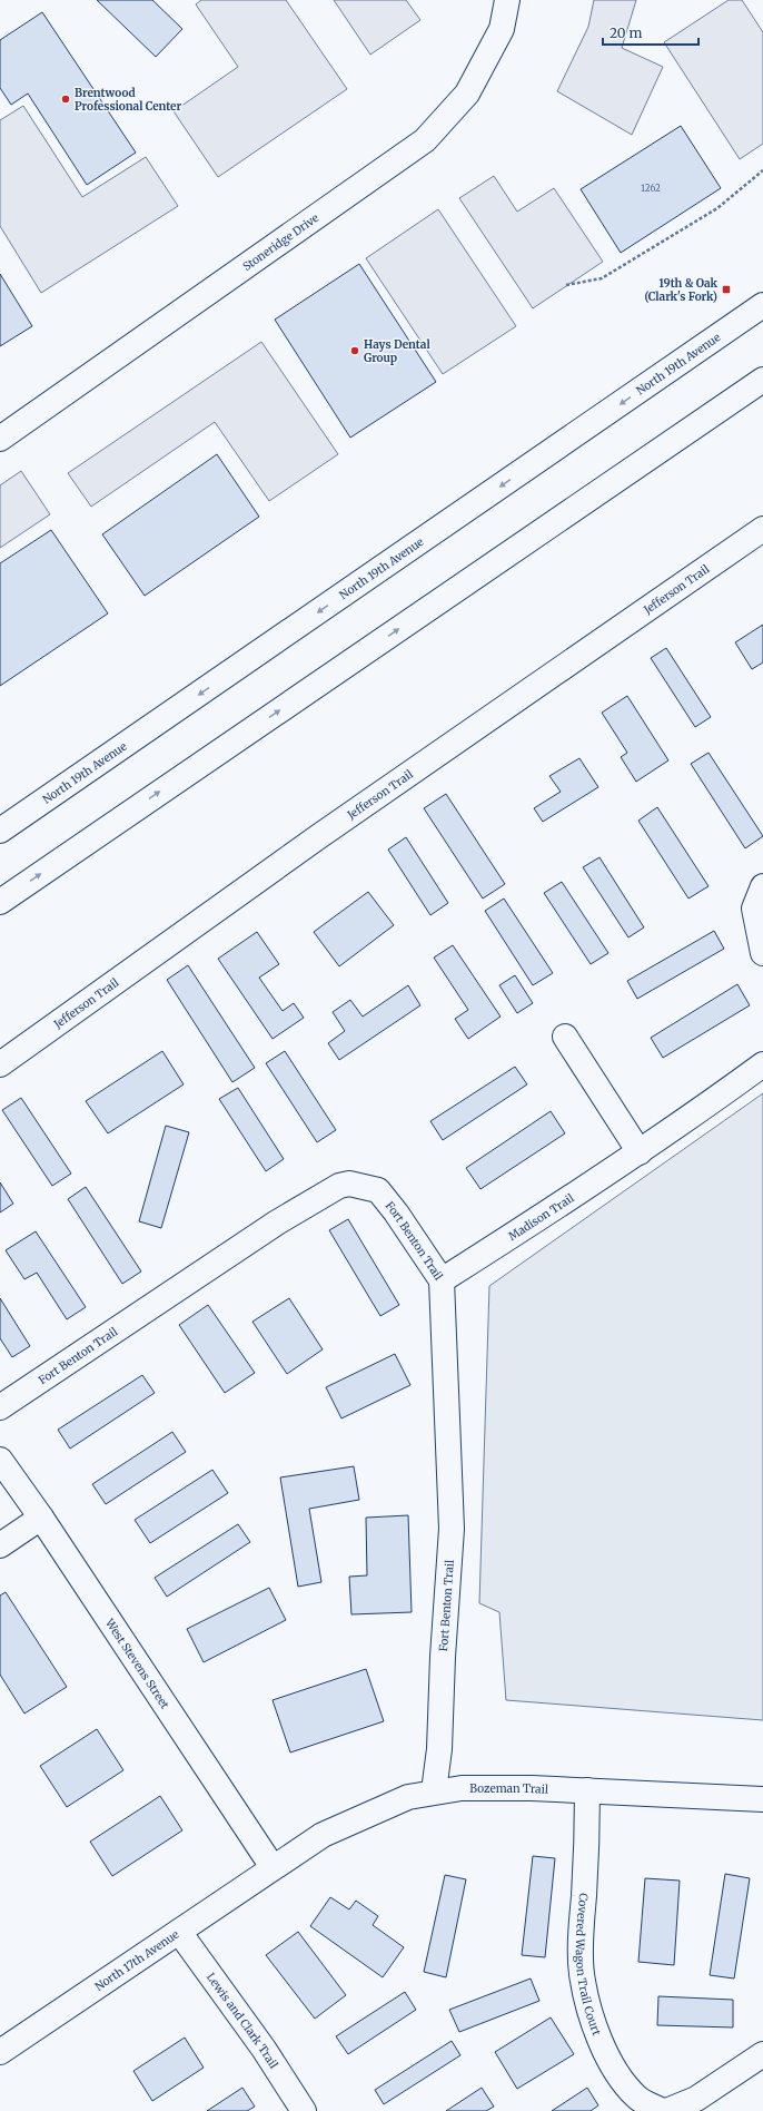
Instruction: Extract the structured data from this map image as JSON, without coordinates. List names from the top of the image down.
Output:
{
  "streets": {
    "street": [
      "Stoneridge Drive",
      "North 19th Avenue",
      "Jefferson Trail",
      "Madison Trail",
      "Fort Benton Trail",
      "West Stevens Street",
      "Bozeman Trail",
      "North 17th Avenue",
      "Covered Wagon Trail Court",
      "Lewis and Clark Trail"
    ]
  },
  "crossings": [
    ["Madison Trail", "Fort Benton Trail"],
    ["Fort Benton Trail", "Bozeman Trail"],
    ["West Stevens Street", "Bozeman Trail"],
    ["West Stevens Street", "North 17th Avenue"],
    ["Bozeman Trail", "North 17th Avenue"],
    ["Bozeman Trail", "Covered Wagon Trail Court"],
    ["North 17th Avenue", "Lewis and Clark Trail"]
  ],
  "places": {
    "other": ["Brentwood Professional Center", "Hays Dental Group"],
    "transit": ["19th & Oak (Clark's Fork)"]
  },
  "house_numbers": ["1262"],
  "scale_bar": "20 m"
}
